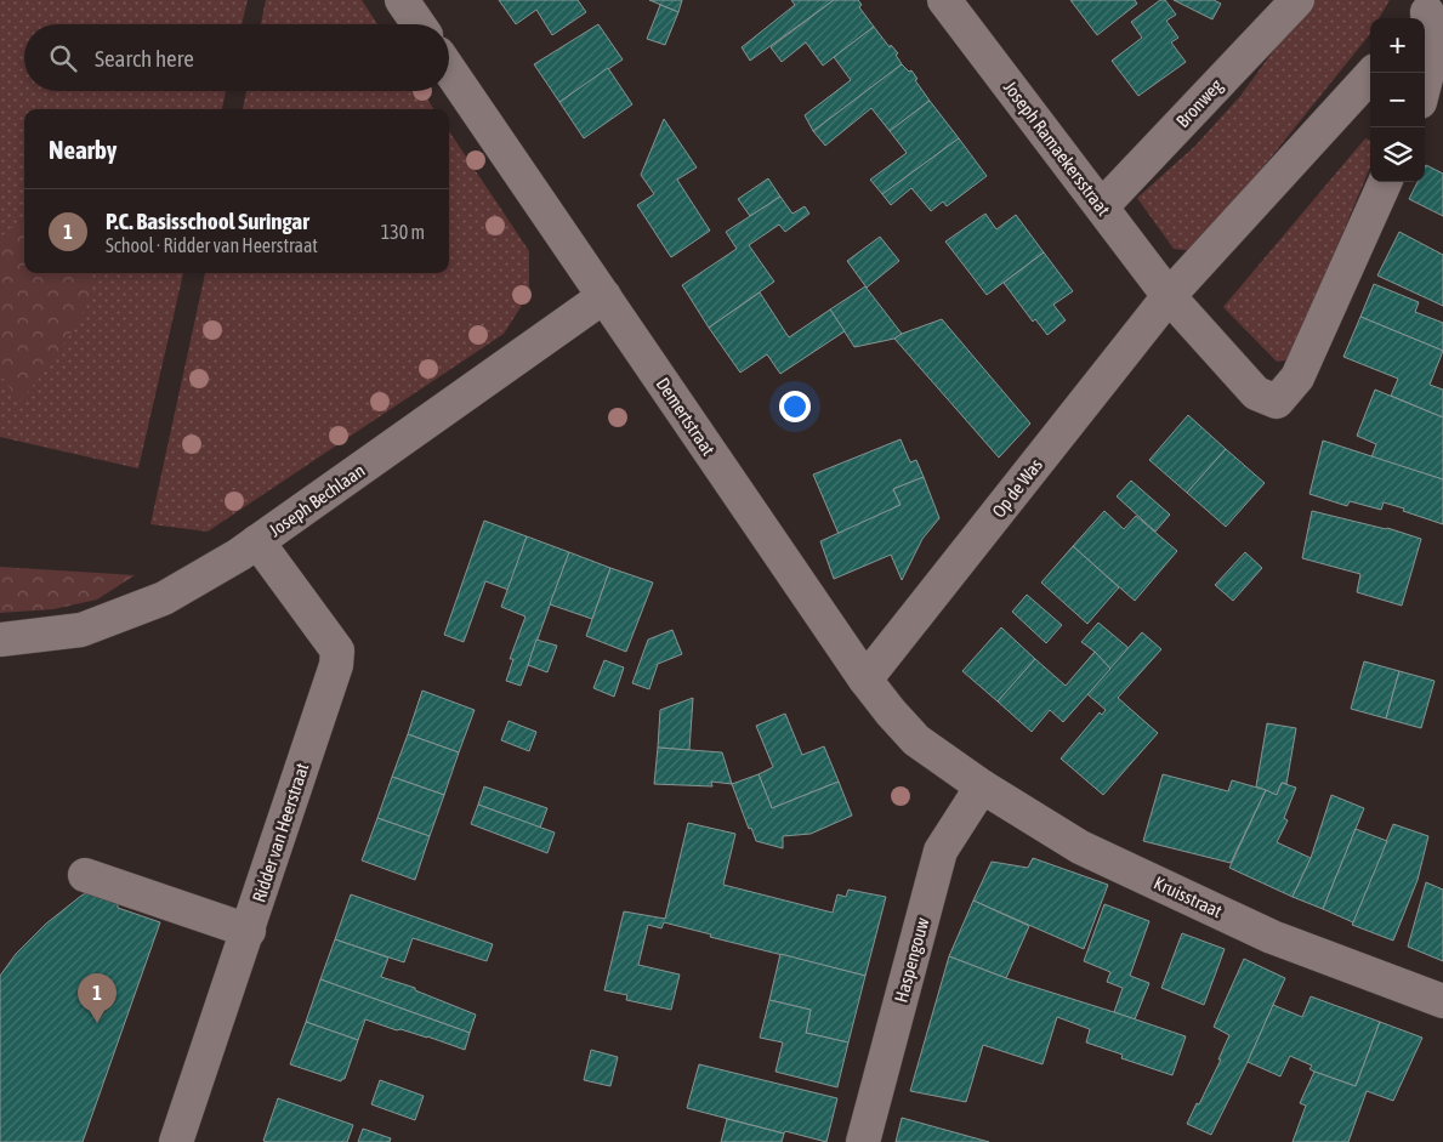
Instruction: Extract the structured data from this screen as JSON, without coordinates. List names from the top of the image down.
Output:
{
  "streets": {
    "street": [
      "Bronweg",
      "Joseph Ramaekersstraat",
      "Demertstraat",
      "Op de Was",
      "Joseph Bechlaan",
      "Ridder van Heerstraat",
      "Kruisstraat",
      "Haspengouw"
    ]
  },
  "crossings": [
    ["Bronweg", "Joseph Ramaekersstraat"],
    ["Joseph Ramaekersstraat", "Op de Was"],
    ["Demertstraat", "Op de Was"],
    ["Demertstraat", "Joseph Bechlaan"],
    ["Demertstraat", "Kruisstraat"],
    ["Joseph Bechlaan", "Ridder van Heerstraat"],
    ["Kruisstraat", "Haspengouw"]
  ],
  "page": {
    "map_buttons": ["+", "−"],
    "search": "Search here",
    "heading": "Nearby",
    "list": [
      {
        "mark": "1",
        "name": "P.C. Basisschool Suringar",
        "note": "School · Ridder van Heerstraat",
        "value": "130 m"
      }
    ],
    "pins": "1"
  }
}
